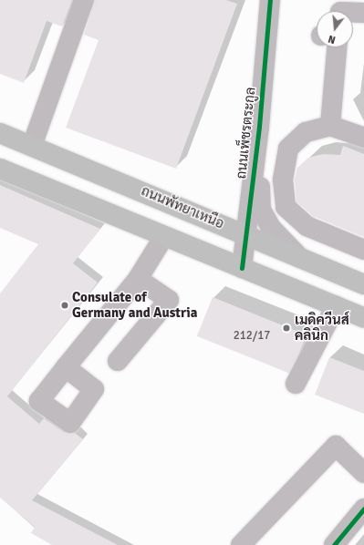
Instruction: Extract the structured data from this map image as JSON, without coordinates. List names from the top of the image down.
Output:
{
  "streets": {
    "main road": ["ถนนพัทยาเหนือ"],
    "street": ["ถนนเพ็ชรตระกูล"]
  },
  "crossings": [
    ["ถนนเพ็ชรตระกูล", "ถนนพัทยาเหนือ"]
  ],
  "places": ["Consulate of Germany and Austria", "เมดิควีนส์ คลินิก"],
  "house_numbers": ["212/17"],
  "north": "bottom"
}
